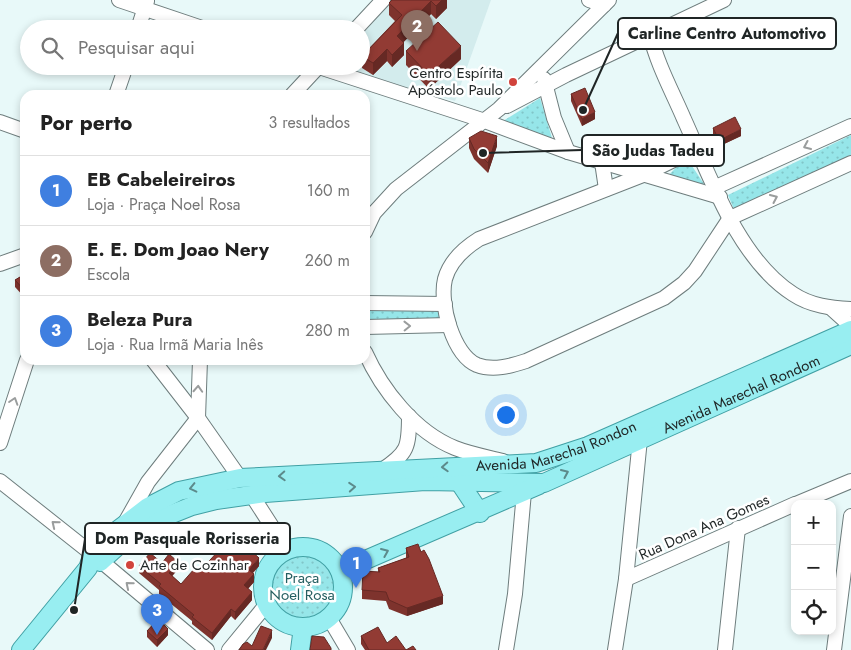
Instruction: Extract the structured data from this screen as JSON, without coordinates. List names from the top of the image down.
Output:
{
  "streets": {
    "main road": ["Avenida Marechal Rondom", "Avenida Marechal Rondon"],
    "street": ["Rua Dona Ana Gomes"]
  },
  "crossings": [
    ["Avenida Marechal Rondom", "Avenida Marechal Rondon"]
  ],
  "parks": ["Praça Noel Rosa"],
  "places": [
    "Centro Espírita Apóstolo Paulo",
    "Carline Centro Automotivo",
    "São Judas Tadeu",
    "Arte de Cozinhar",
    "Dom Pasquale Rorisseria"
  ],
  "page": {
    "pins": ["2", "1", "3"],
    "search": "Pesquisar aqui",
    "heading": ["Por perto", "3 resultados"],
    "list": [
      {
        "mark": "1",
        "name": "EB Cabeleireiros",
        "note": "Loja · Praça Noel Rosa",
        "value": "160 m"
      },
      {
        "mark": "2",
        "name": "E. E. Dom Joao Nery",
        "note": "Escola",
        "value": "260 m"
      },
      {
        "mark": "3",
        "name": "Beleza Pura",
        "note": "Loja · Rua Irmã Maria Inês",
        "value": "280 m"
      }
    ],
    "map_buttons": ["+", "−"]
  }
}
